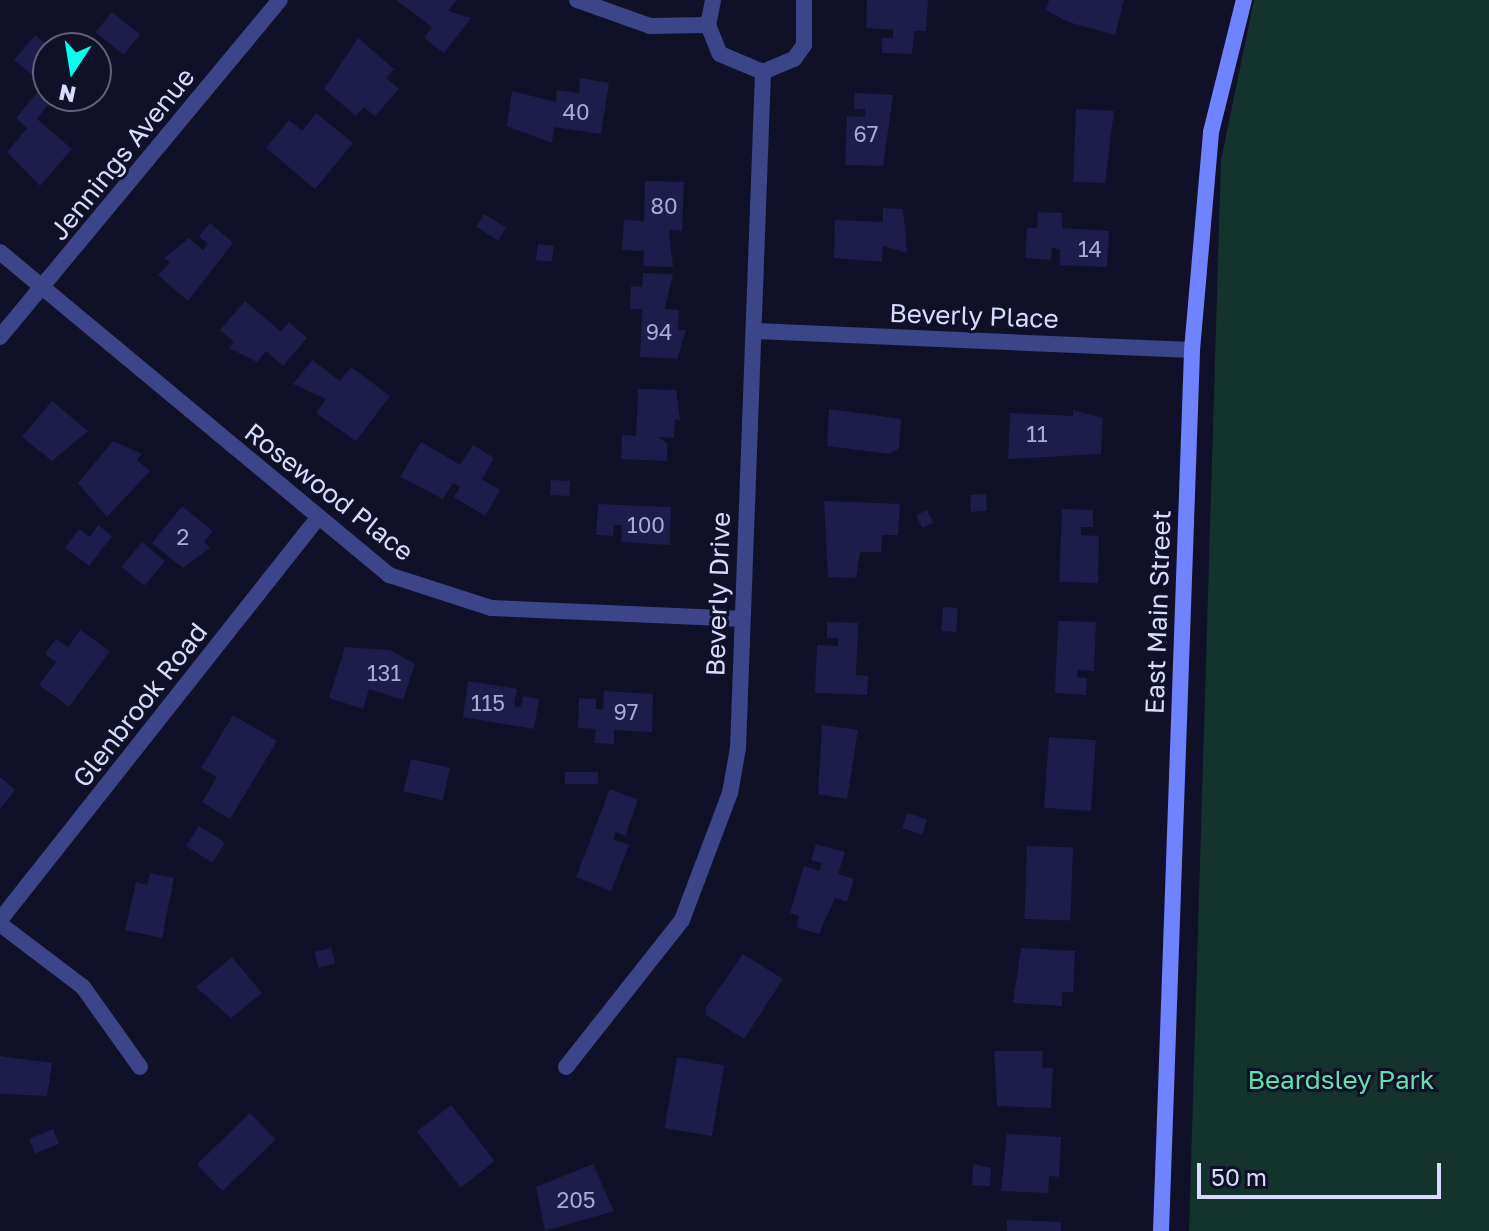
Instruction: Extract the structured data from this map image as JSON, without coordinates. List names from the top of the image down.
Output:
{
  "streets": {
    "main road": ["East Main Street"],
    "street": [
      "Jennings Avenue",
      "Beverly Place",
      "Rosewood Place",
      "Beverly Drive",
      "Glenbrook Road"
    ]
  },
  "crossings": [
    ["Jennings Avenue", "Rosewood Place"],
    ["Beverly Place", "Beverly Drive"],
    ["Beverly Place", "East Main Street"],
    ["Rosewood Place", "Beverly Drive"],
    ["Rosewood Place", "Glenbrook Road"]
  ],
  "parks": ["Beardsley Park"],
  "house_numbers": [
    "40",
    "67",
    "80",
    "14",
    "94",
    "11",
    "100",
    "2",
    "131",
    "115",
    "97",
    "205"
  ],
  "scale_bar": "50 m",
  "north": "bottom"
}
